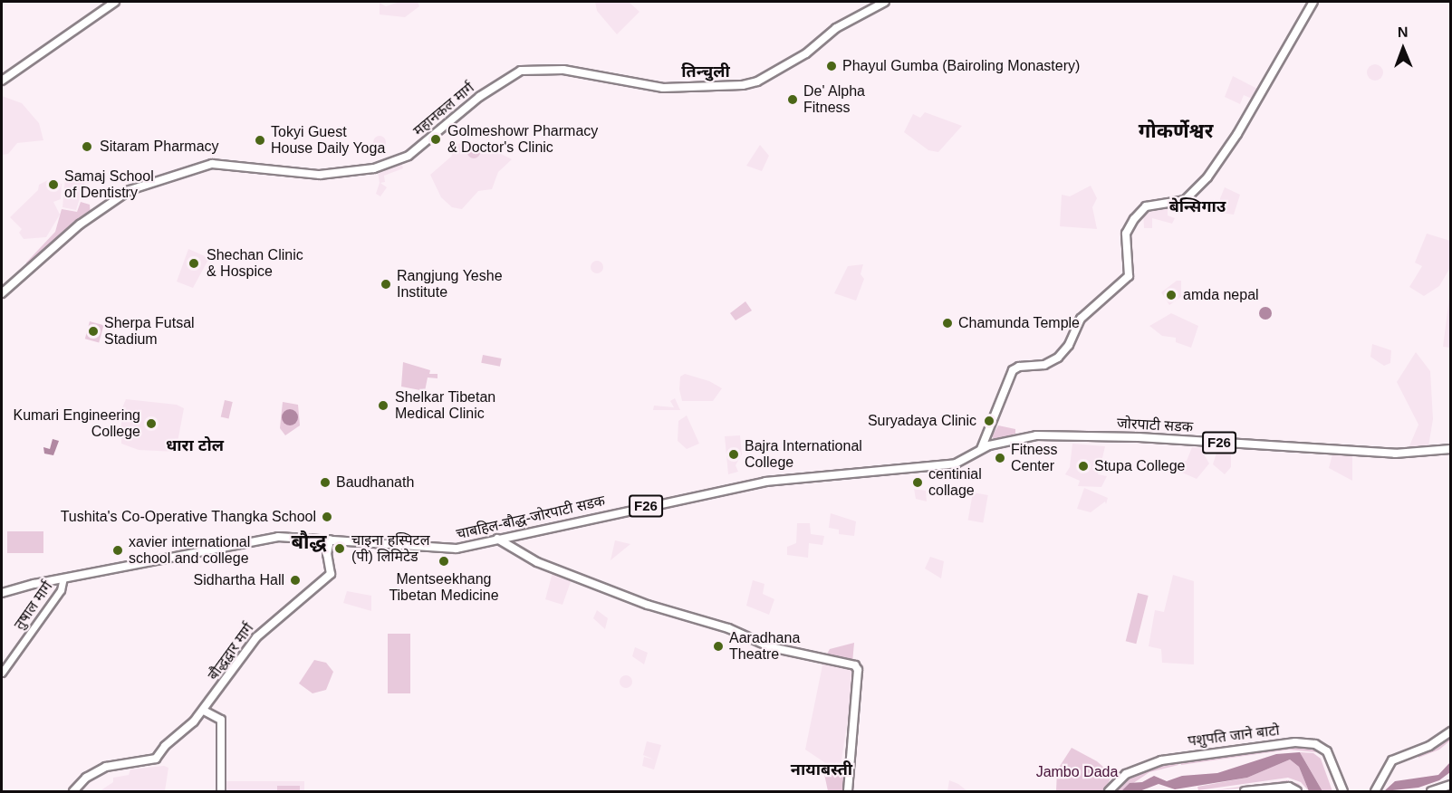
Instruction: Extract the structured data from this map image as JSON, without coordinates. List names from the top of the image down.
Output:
{
  "streets": {
    "main road": [
      "महानकल मार्ग",
      "जोरपाटी सडक",
      "F26",
      "चाबहिल-बौद्ध-जोरपाटी सडक",
      "बौद्धद्वार मार्ग",
      "पशुपति जाने बाटो"
    ],
    "street": ["तुषाल मार्ग"]
  },
  "crossings": [
    ["जोरपाटी सडक", "चाबहिल-बौद्ध-जोरपाटी सडक"],
    ["F26", "चाबहिल-बौद्ध-जोरपाटी सडक"],
    ["F26", "तुषाल मार्ग"],
    ["चाबहिल-बौद्ध-जोरपाटी सडक", "तुषाल मार्ग"],
    ["चाबहिल-बौद्ध-जोरपाटी सडक", "बौद्धद्वार मार्ग"]
  ],
  "districts": [
    "तिन्चुली",
    "गोकर्णेश्वर",
    "बेन्सिगाउ",
    "धारा टोल",
    "बौद्ध",
    "नायाबस्ती"
  ],
  "parks": ["Jambo Dada"],
  "places": [
    "Phayul Gumba (Bairoling Monastery)",
    "De' Alpha Fitness",
    "Golmeshowr Pharmacy & Doctor's Clinic",
    "Tokyi Guest House Daily Yoga",
    "Sitaram Pharmacy",
    "Samaj School of Dentistry",
    "Shechan Clinic & Hospice",
    "Rangjung Yeshe Institute",
    "amda nepal",
    "Chamunda Temple",
    "Sherpa Futsal Stadium",
    "Shelkar Tibetan Medical Clinic",
    "Suryadaya Clinic",
    "Kumari Engineering College",
    "Bajra International College",
    "Fitness Center",
    "Stupa College",
    "Baudhanath",
    "centinial collage",
    "Tushita's Co-Operative Thangka School",
    "चाइना हस्पिटल (पी) लिमिटेड",
    "xavier international school and college",
    "Mentseekhang Tibetan Medicine",
    "Sidhartha Hall",
    "Aaradhana Theatre"
  ],
  "north": "top"
}
